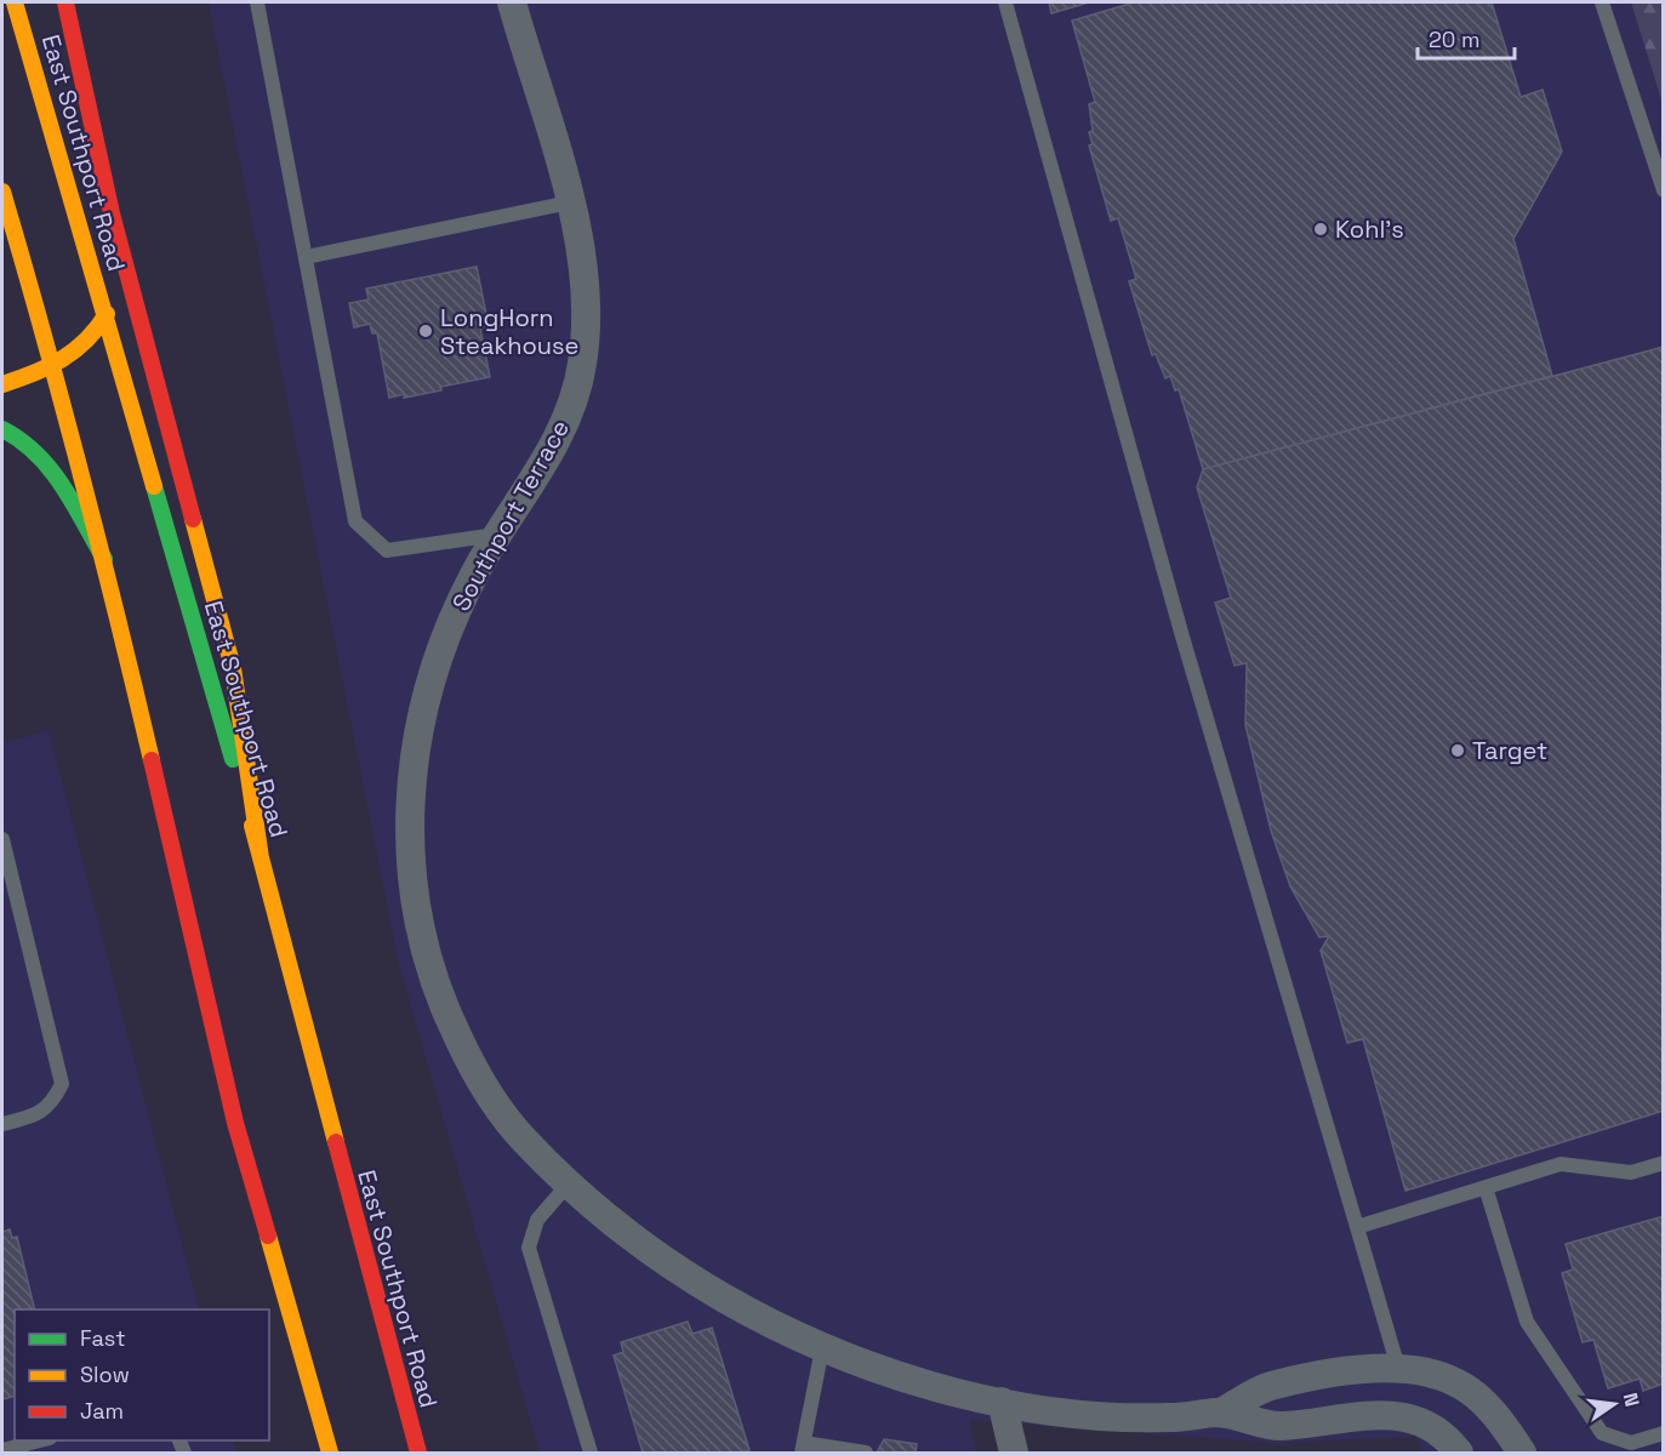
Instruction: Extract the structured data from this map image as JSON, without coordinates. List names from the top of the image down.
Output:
{
  "streets": {
    "main road": ["East Southport Road"],
    "street": ["Southport Terrace"]
  },
  "places": ["Kohl's", "LongHorn Steakhouse", "Target"],
  "legend": ["Fast", "Slow", "Jam"],
  "scale_bar": "20 m",
  "north": "right"
}
